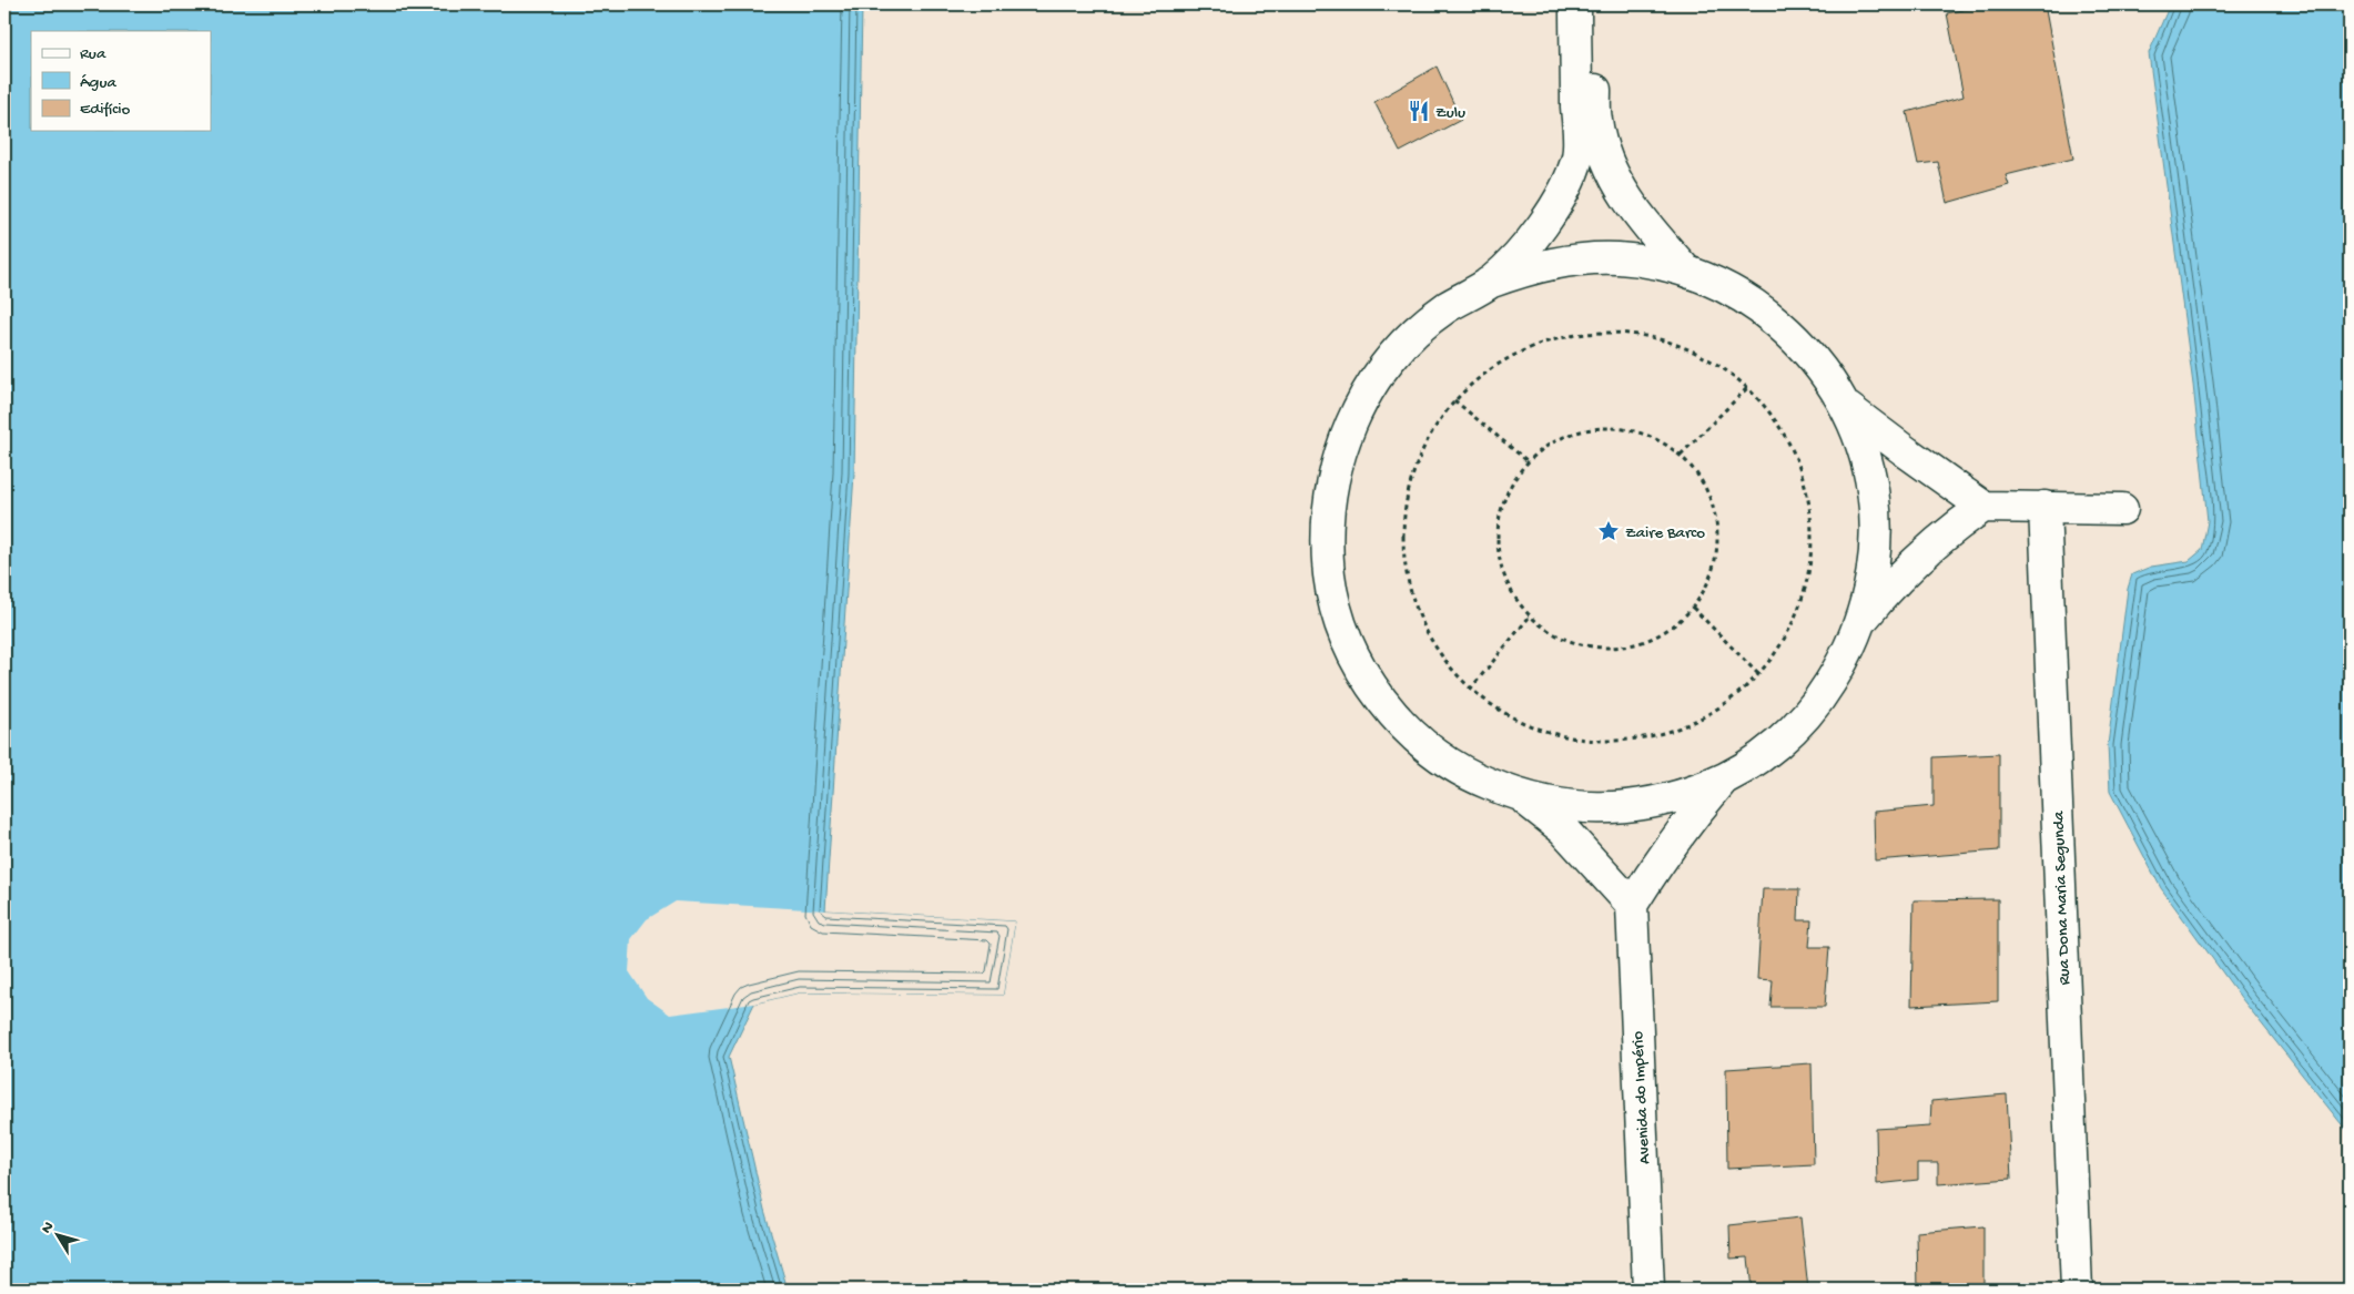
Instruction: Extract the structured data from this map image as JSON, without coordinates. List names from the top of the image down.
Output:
{
  "streets": {
    "street": ["Rua Dona Maria Segunda", "Avenida do Império"]
  },
  "places": {
    "restaurant": ["Zulu"],
    "place": ["Zaire Barco"]
  },
  "legend": ["Rua", "Água", "Edifício"],
  "north": "top left"
}
